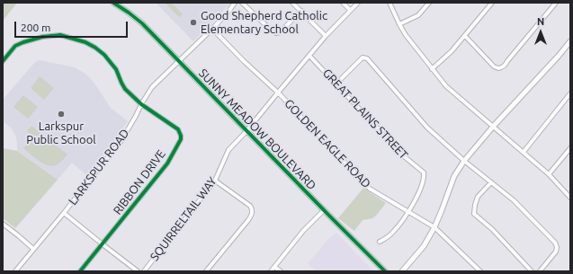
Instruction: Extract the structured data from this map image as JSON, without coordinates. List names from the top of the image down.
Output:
{
  "streets": {
    "street": [
      "GREAT PLAINS STREET",
      "SUNNY MEADOW BOULEVARD",
      "GOLDEN EAGLE ROAD",
      "LARKSPUR ROAD",
      "RIBBON DRIVE",
      "SQUIRRELTAIL WAY"
    ]
  },
  "crossings": [
    ["GREAT PLAINS STREET", "GOLDEN EAGLE ROAD"],
    ["GREAT PLAINS STREET", "SQUIRRELTAIL WAY"],
    ["SUNNY MEADOW BOULEVARD", "LARKSPUR ROAD"],
    ["SUNNY MEADOW BOULEVARD", "SQUIRRELTAIL WAY"],
    ["GOLDEN EAGLE ROAD", "LARKSPUR ROAD"],
    ["GOLDEN EAGLE ROAD", "SQUIRRELTAIL WAY"],
    ["LARKSPUR ROAD", "RIBBON DRIVE"]
  ],
  "places": ["Good Shepherd Catholic Elementary School", "Larkspur Public School"],
  "scale_bar": "200 m",
  "north": "top"
}
